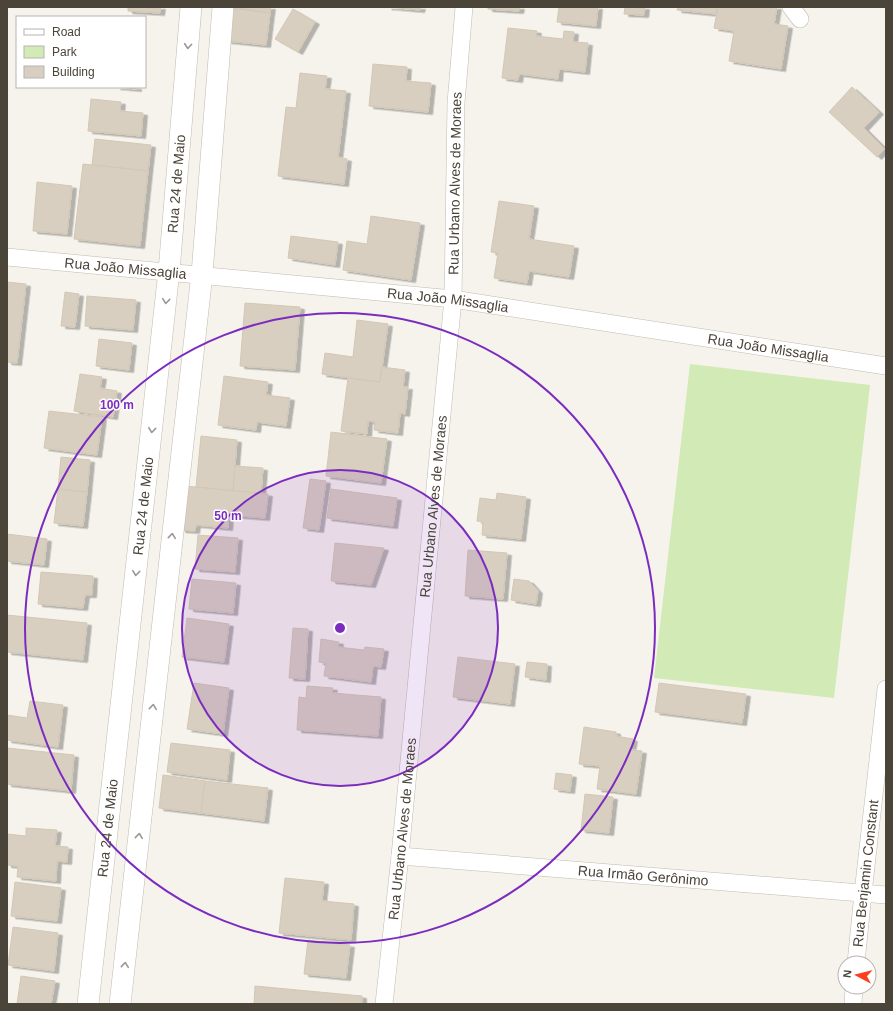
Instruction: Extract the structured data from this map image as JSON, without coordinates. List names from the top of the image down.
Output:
{
  "streets": {
    "street": [
      "Rua Urbano Alves de Moraes",
      "Rua 24 de Maio",
      "Rua João Missaglia",
      "Rua Benjamin Constant",
      "Rua Irmão Gerônimo"
    ]
  },
  "crossings": [
    ["Rua Urbano Alves de Moraes", "Rua João Missaglia"],
    ["Rua Urbano Alves de Moraes", "Rua Irmão Gerônimo"],
    ["Rua 24 de Maio", "Rua João Missaglia"],
    ["Rua Benjamin Constant", "Rua Irmão Gerônimo"]
  ],
  "legend": ["Road", "Park", "Building"],
  "north": "left",
  "rings": ["100 m", "50 m"]
}
